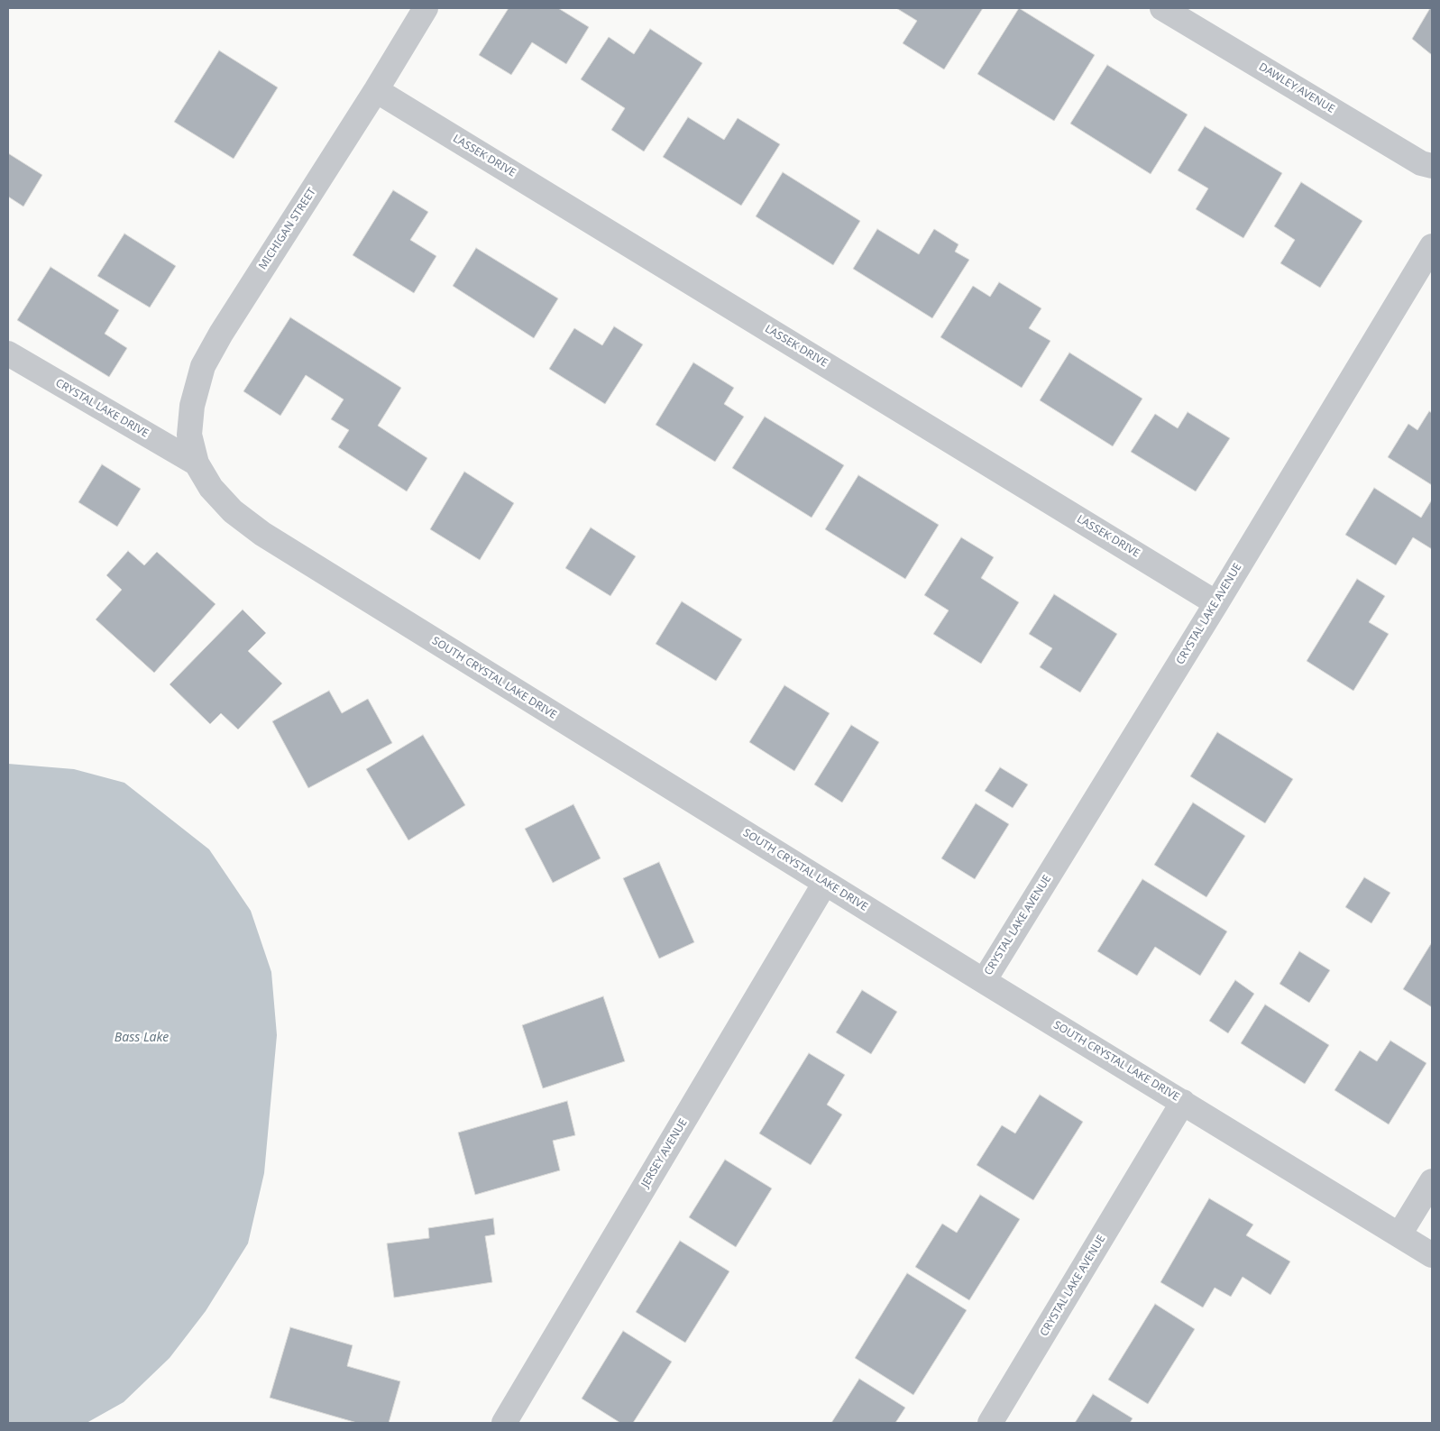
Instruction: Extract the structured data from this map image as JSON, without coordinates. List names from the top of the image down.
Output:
{
  "streets": {
    "street": [
      "DAWLEY AVENUE",
      "LASSEK DRIVE",
      "MICHIGAN STREET",
      "CRYSTAL LAKE DRIVE",
      "CRYSTAL LAKE AVENUE",
      "SOUTH CRYSTAL LAKE DRIVE",
      "JERSEY AVENUE"
    ]
  },
  "crossings": [
    ["LASSEK DRIVE", "MICHIGAN STREET"],
    ["LASSEK DRIVE", "CRYSTAL LAKE AVENUE"],
    ["MICHIGAN STREET", "CRYSTAL LAKE DRIVE"],
    ["MICHIGAN STREET", "SOUTH CRYSTAL LAKE DRIVE"],
    ["CRYSTAL LAKE DRIVE", "SOUTH CRYSTAL LAKE DRIVE"],
    ["CRYSTAL LAKE AVENUE", "SOUTH CRYSTAL LAKE DRIVE"],
    ["SOUTH CRYSTAL LAKE DRIVE", "JERSEY AVENUE"]
  ],
  "water": ["Bass Lake"]
}
